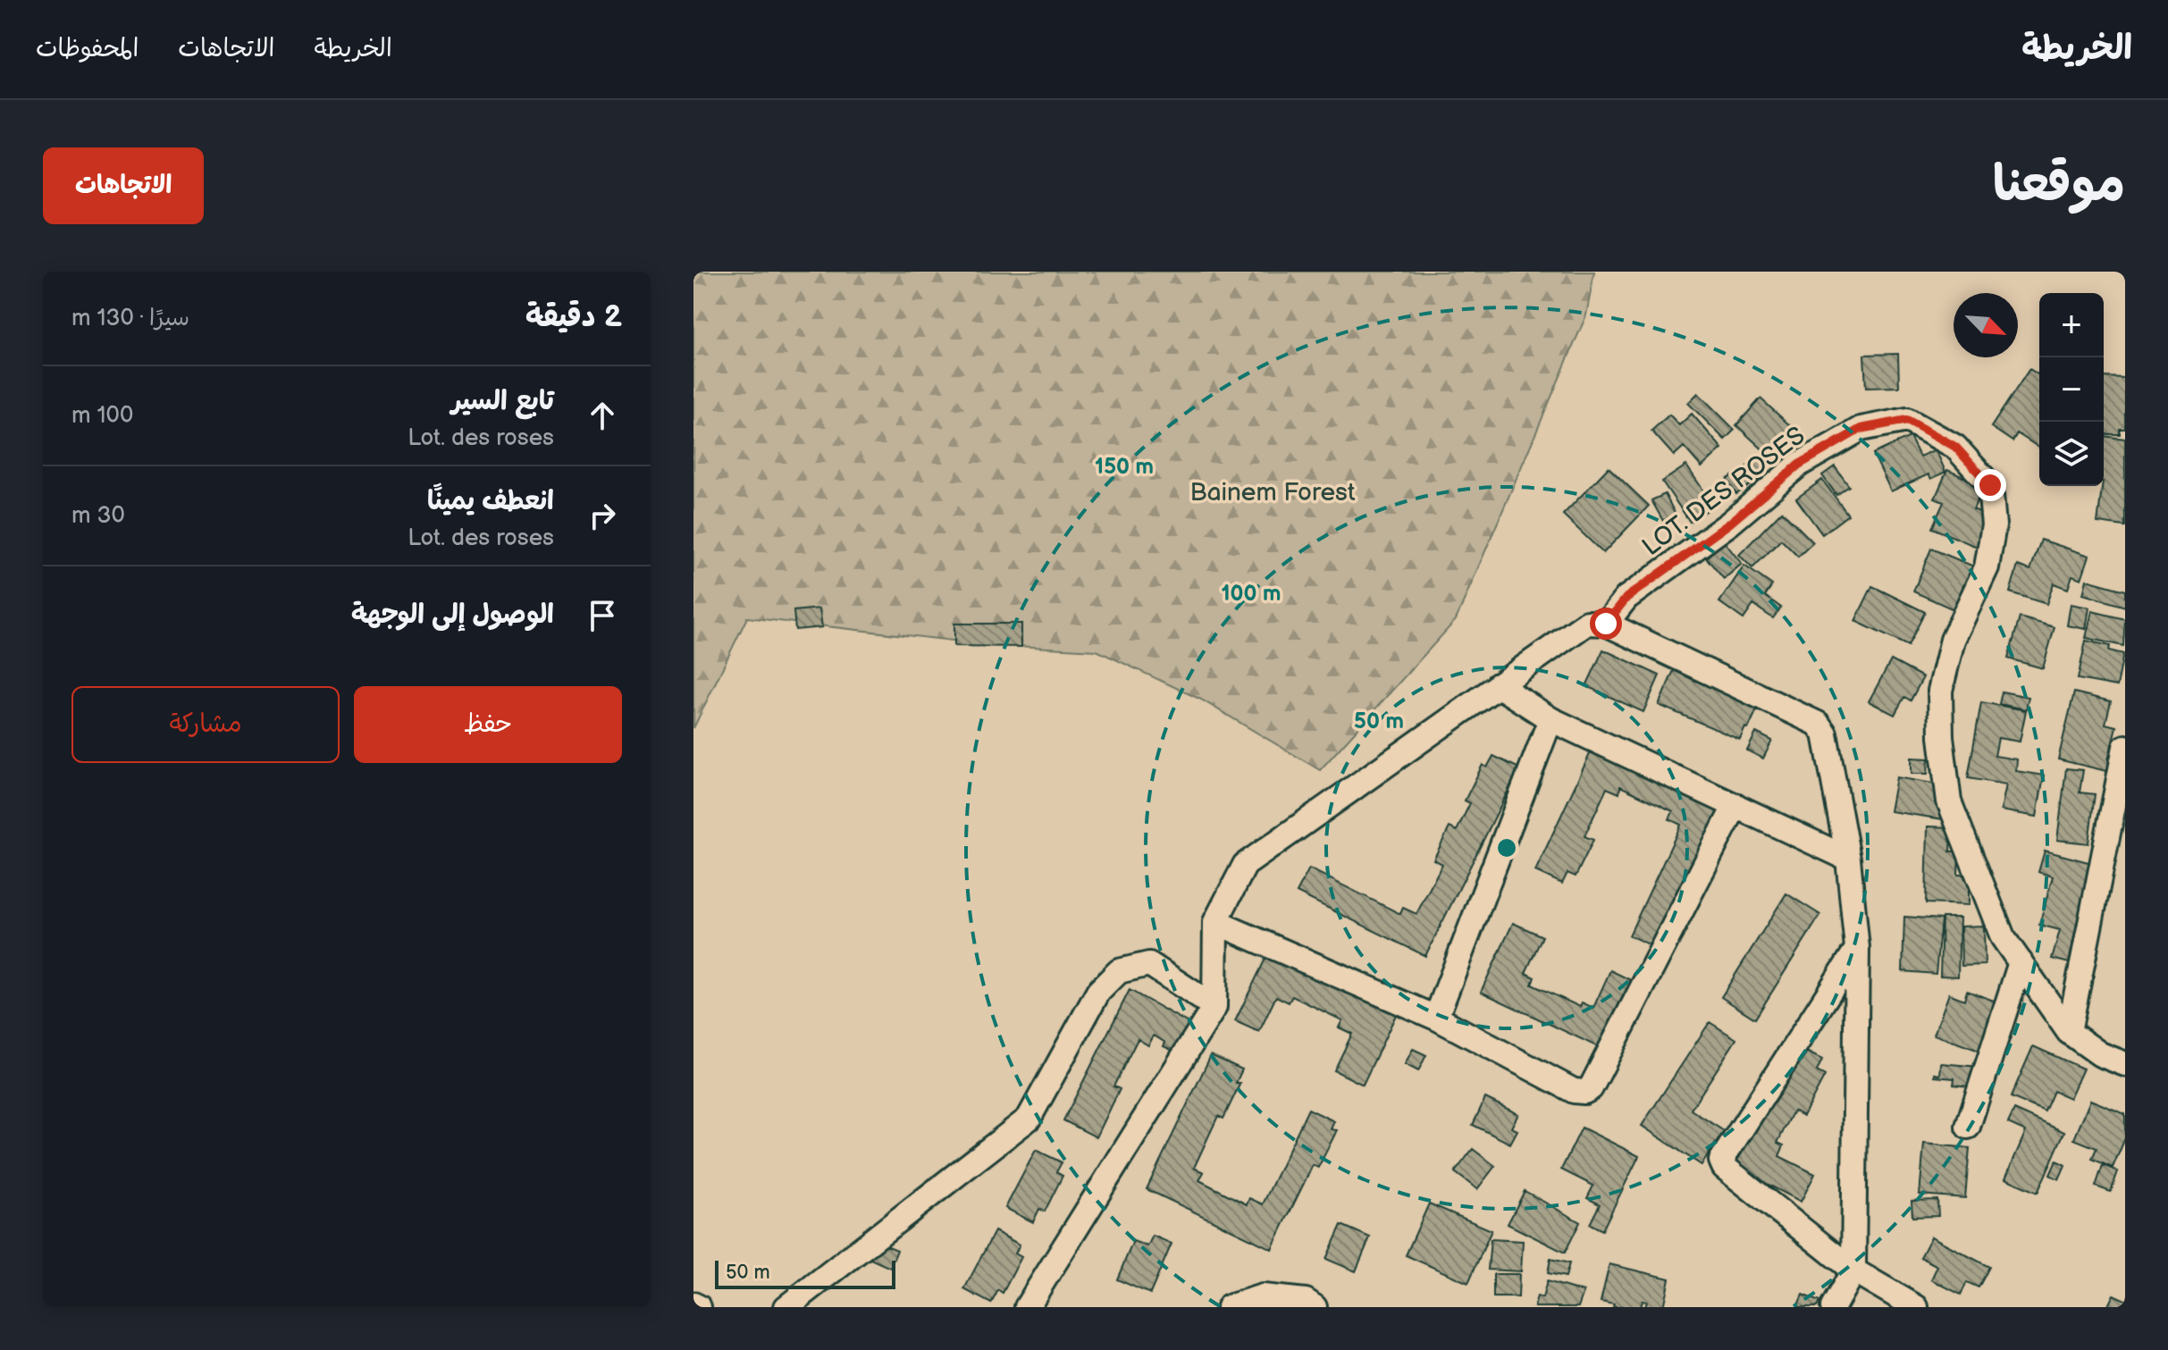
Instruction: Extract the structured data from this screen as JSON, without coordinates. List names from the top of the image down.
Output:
{
  "streets": {
    "street": ["LOT. DES ROSES"]
  },
  "parks": ["Bainem Forest"],
  "scale_bar": "50 m",
  "north": "bottom right",
  "page": {
    "header": "الخريطة",
    "nav": ["الخريطة", "الاتجاهات", "المحفوظات"],
    "title": "موقعنا",
    "buttons": [
      "الاتجاهات",
      ["حفظ", "مشاركة"]
    ],
    "heading": ["2 دقيقة", "سيرًا · 130 m"],
    "map_buttons": ["+", "−"],
    "list": [
      ["تابع السير", "Lot. des roses", "100 m"],
      ["انعطف يمينًا", "Lot. des roses", "30 m"],
      "الوصول إلى الوجهة"
    ],
    "scale": "50 m"
  },
  "rings": ["150 m", "100 m", "50 m"]
}
